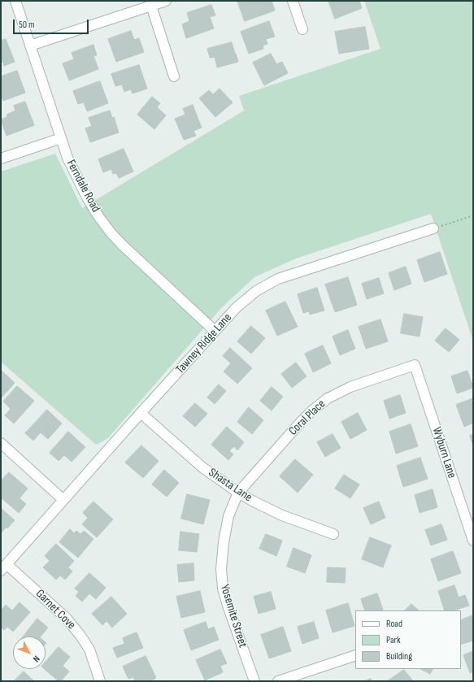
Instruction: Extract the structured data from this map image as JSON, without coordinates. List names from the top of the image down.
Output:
{
  "streets": {
    "street": [
      "Ferndale Road",
      "Tawney Ridge Lane",
      "Coral Place",
      "Wyburn Lane",
      "Shasta Lane",
      "Garnet Cove",
      "Yosemite Street"
    ]
  },
  "crossings": [
    ["Ferndale Road", "Tawney Ridge Lane"],
    ["Tawney Ridge Lane", "Shasta Lane"],
    ["Tawney Ridge Lane", "Garnet Cove"],
    ["Coral Place", "Wyburn Lane"],
    ["Coral Place", "Shasta Lane"],
    ["Coral Place", "Yosemite Street"],
    ["Shasta Lane", "Yosemite Street"]
  ],
  "legend": ["Road", "Park", "Building"],
  "scale_bar": "50 m",
  "north": "bottom right"
}
